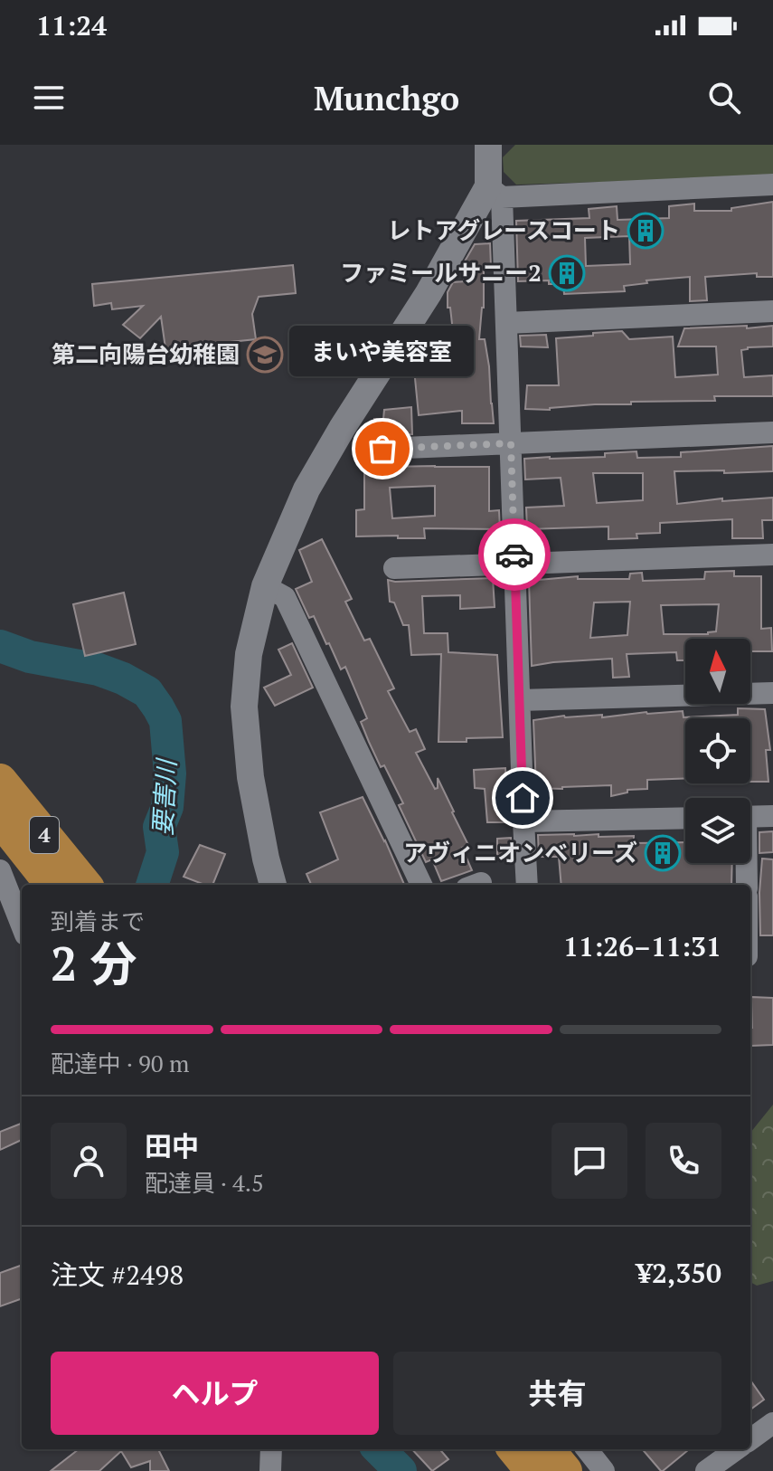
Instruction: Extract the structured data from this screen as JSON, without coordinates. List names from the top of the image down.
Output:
{
  "streets": {
    "highway": ["4"]
  },
  "water": ["要害川"],
  "places": {
    "building": ["レトアグレースコート", "ファミールサニー2", "アヴィニオンベリーズ"],
    "school or university": ["第二向陽台幼稚園"],
    "other": ["まいや美容室"]
  },
  "north": "top",
  "page": {
    "status": "11:24",
    "header": "Munchgo",
    "bubble": "まいや美容室",
    "heading": ["2 分", "到着まで", "11:26–11:31"],
    "panel": [
      "田中",
      "配達員 · 4.5",
      "注文 #2498",
      "¥2,350"
    ],
    "bar": "配達中 · 90 m",
    "buttons": ["ヘルプ", "共有"]
  }
}
